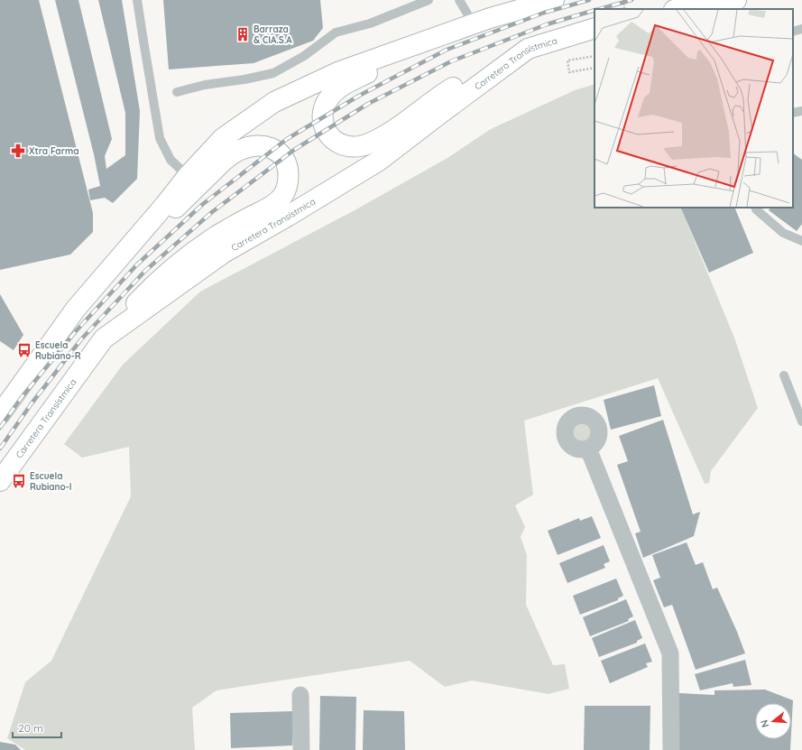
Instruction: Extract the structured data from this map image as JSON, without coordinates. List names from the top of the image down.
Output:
{
  "streets": {
    "main road": ["Carretera Transístmica"]
  },
  "places": {
    "building": ["Barraza & CIA.S.A"],
    "pharmacy": ["Xtra Farma"],
    "bus stop": ["Escuela Rubiano-R", "Escuela Rubiano-I"]
  },
  "scale_bar": "20 m",
  "north": "left"
}
